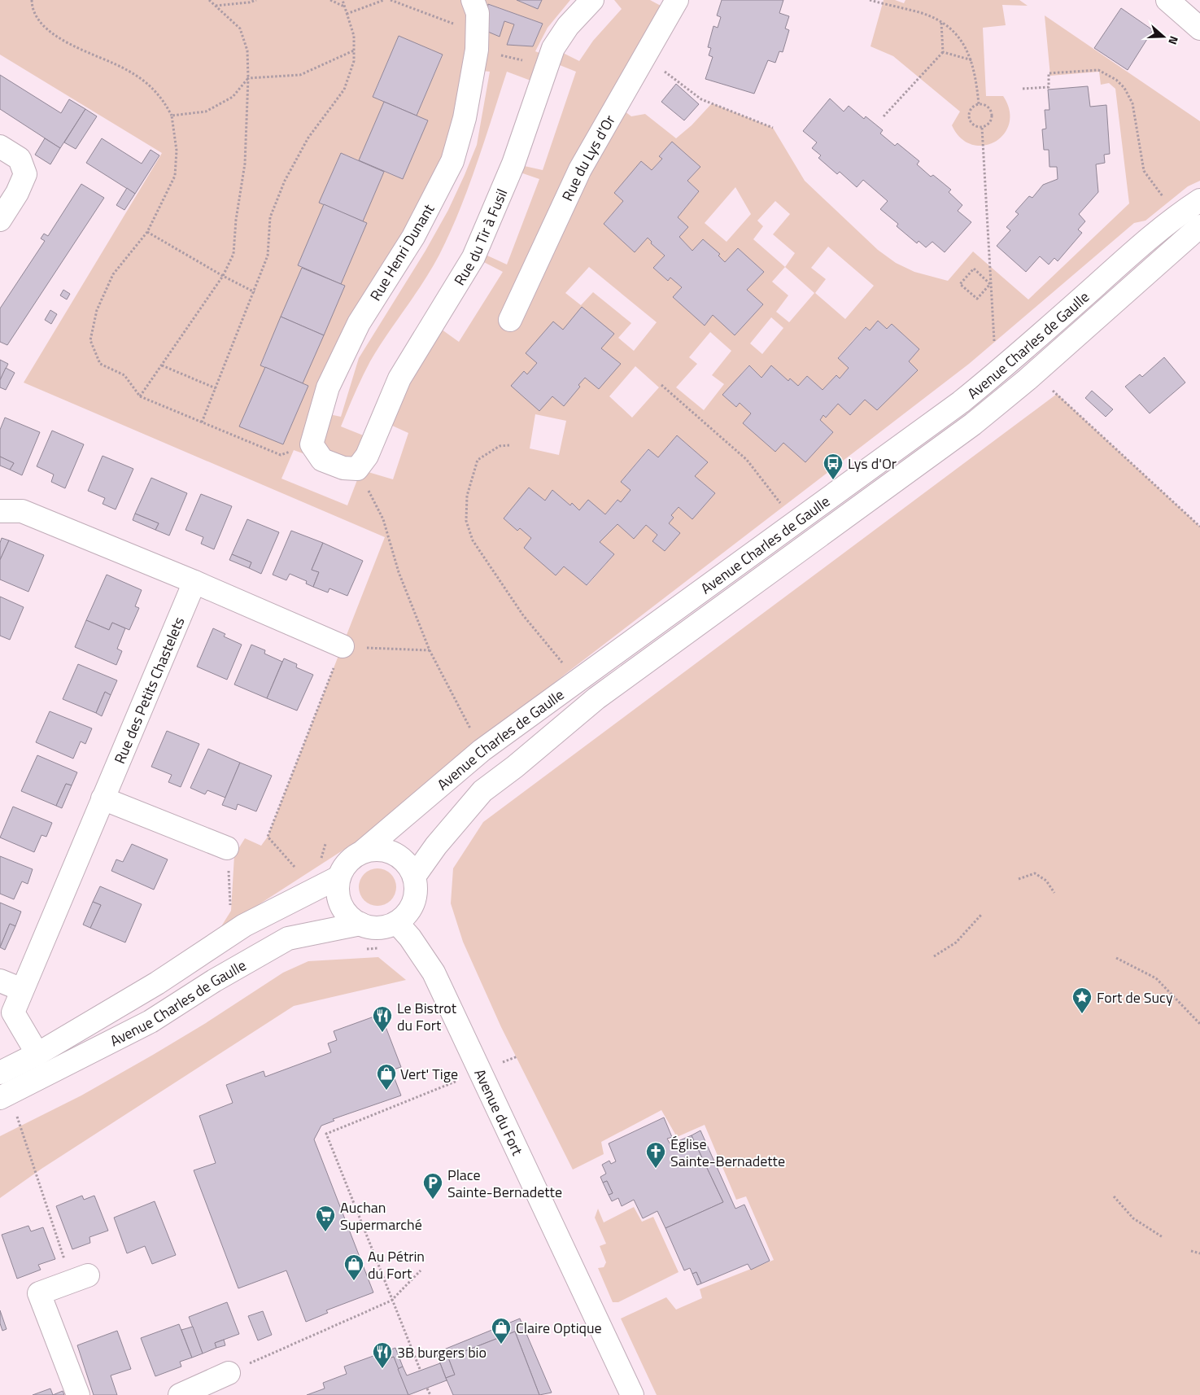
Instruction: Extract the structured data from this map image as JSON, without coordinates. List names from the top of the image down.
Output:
{
  "streets": {
    "street": [
      "Rue du Lys d'Or",
      "Rue du Tir à Fusil",
      "Rue Henri Dunant",
      "Avenue Charles de Gaulle",
      "Rue des Petits Chastelets",
      "Avenue du Fort"
    ]
  },
  "crossings": [
    ["Avenue Charles de Gaulle", "Rue des Petits Chastelets"],
    ["Avenue Charles de Gaulle", "Avenue du Fort"]
  ],
  "places": {
    "bus stop": ["Lys d'Or"],
    "place": ["Fort de Sucy"],
    "restaurant": ["Le Bistrot du Fort", "3B burgers bio"],
    "shop": ["Vert' Tige", "Au Pétrin du Fort", "Claire Optique"],
    "church": ["Église Sainte-Bernadette"],
    "parking": ["Place Sainte-Bernadette"],
    "supermarket": ["Auchan Supermarché"]
  },
  "north": "right"
}
